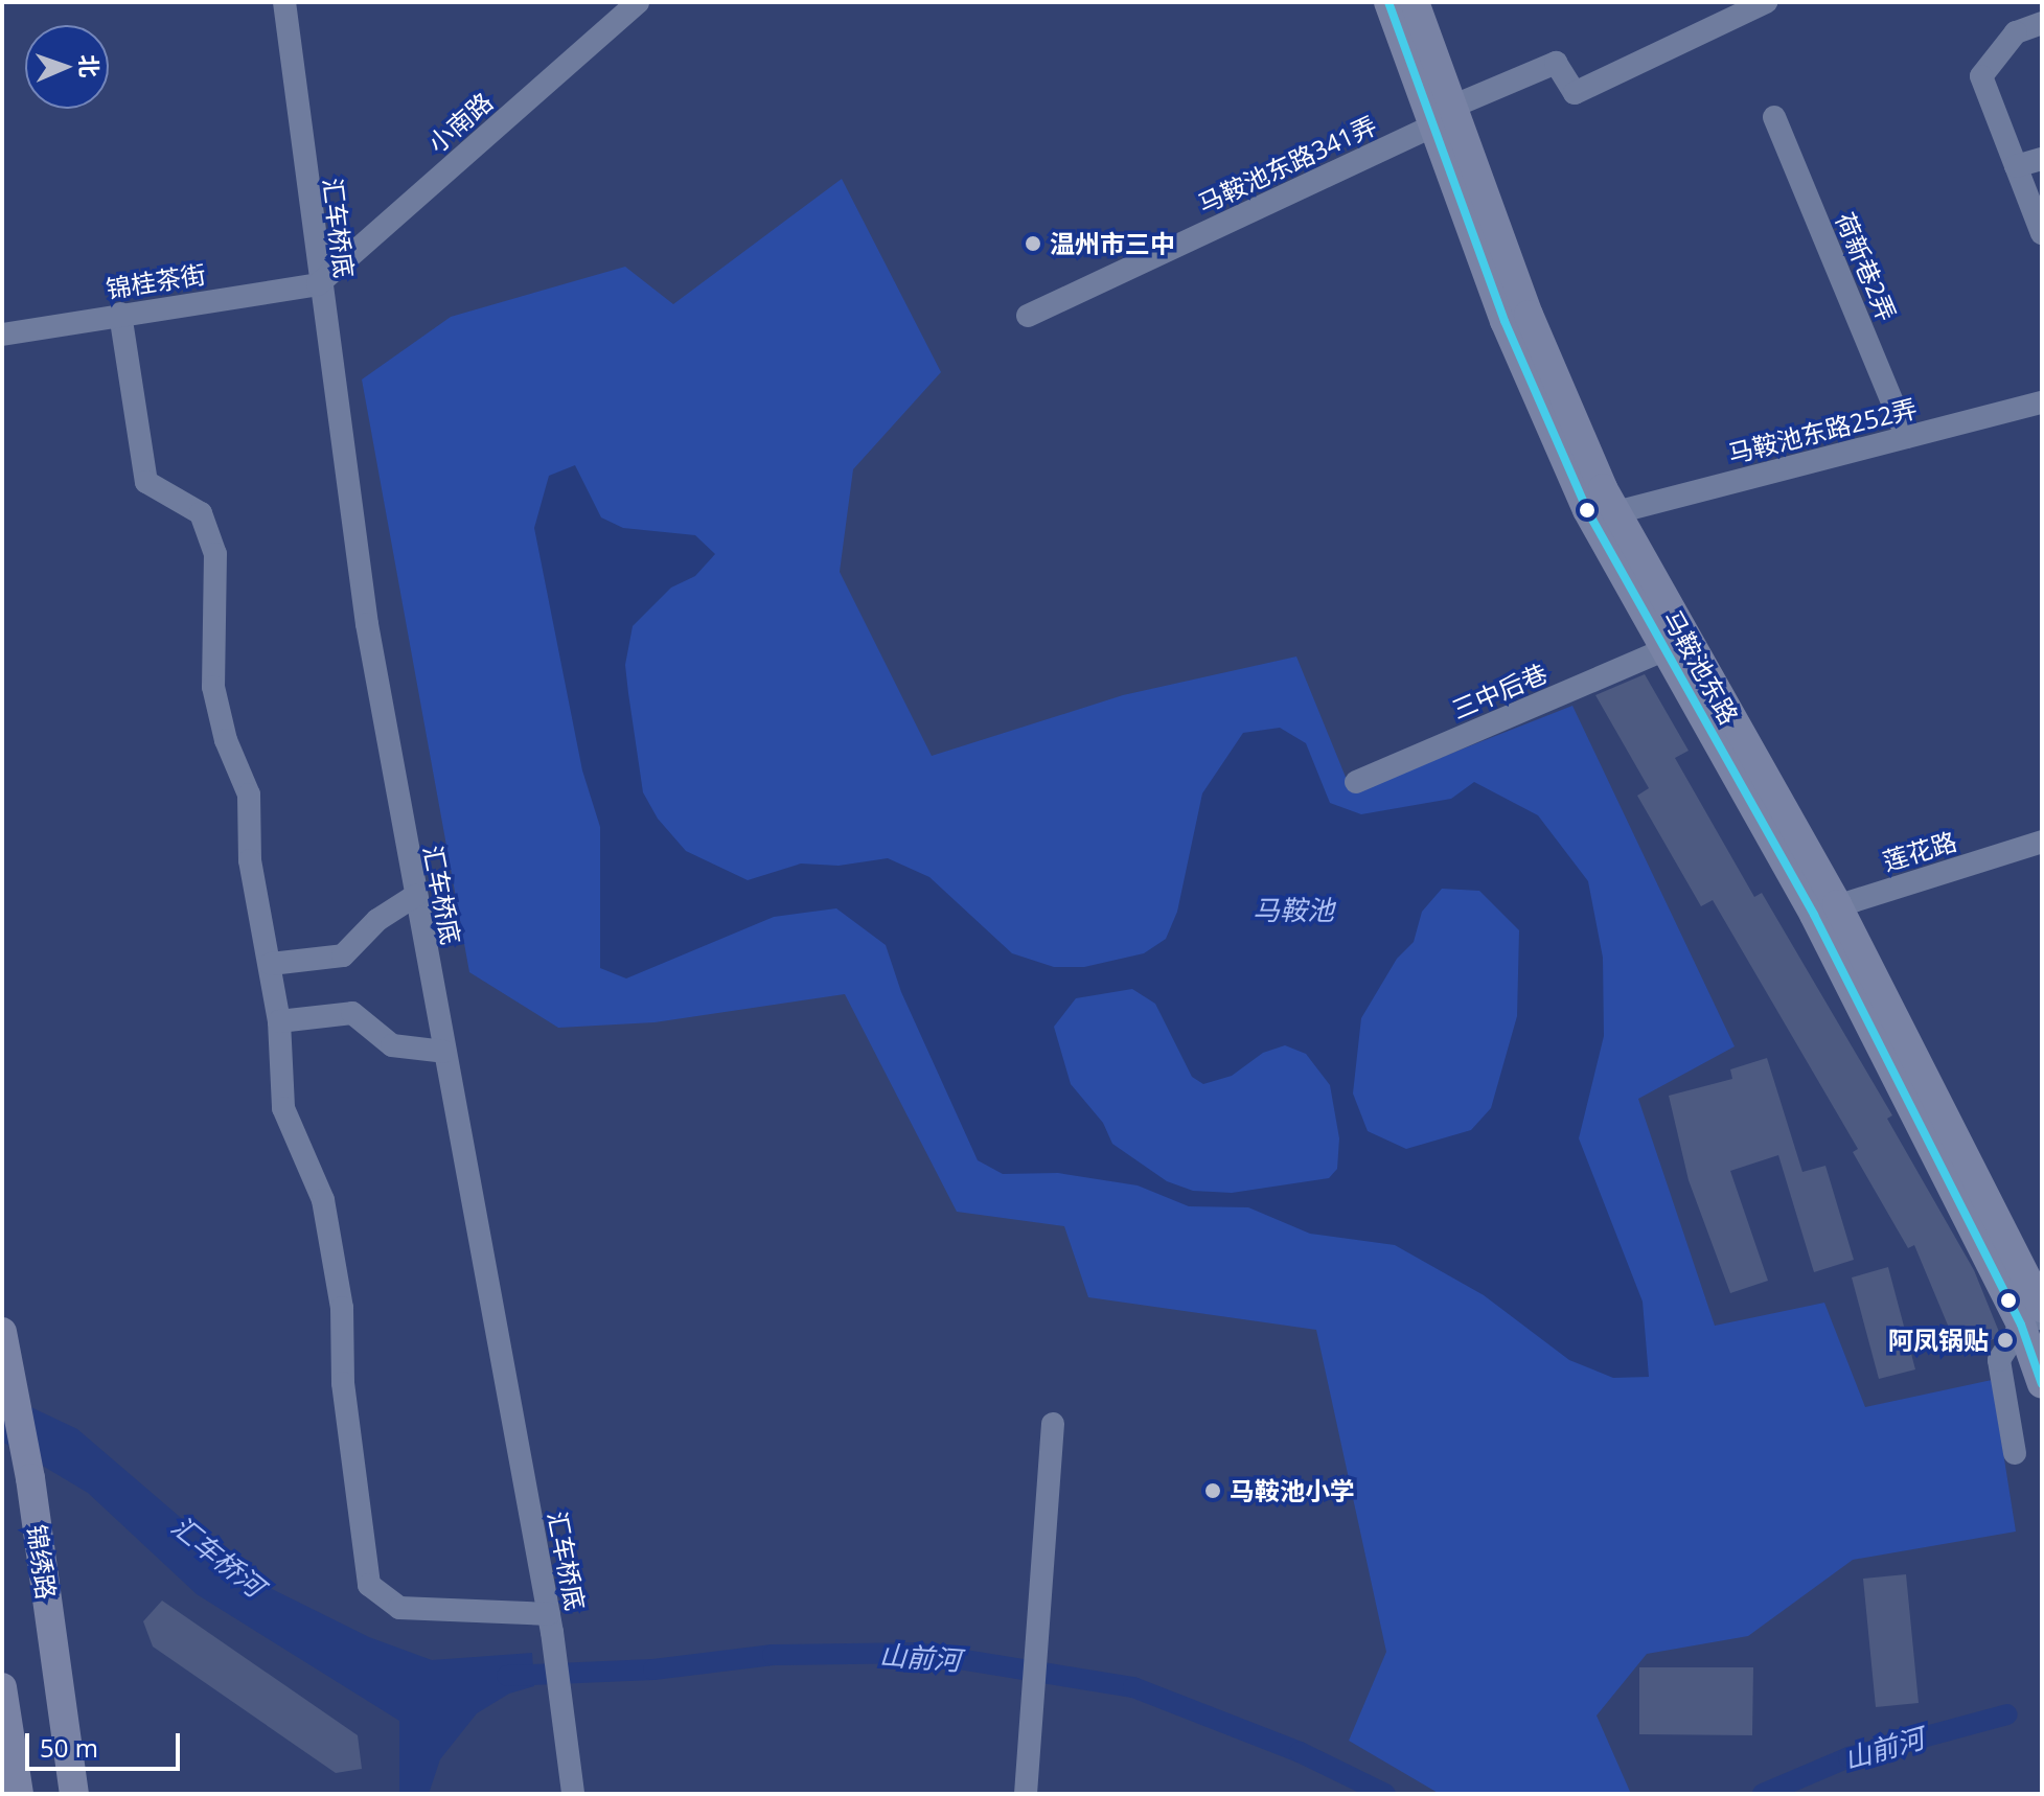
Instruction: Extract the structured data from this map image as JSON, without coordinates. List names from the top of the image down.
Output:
{
  "streets": {
    "main road": ["马鞍池东路", "锦绣路"],
    "street": [
      "小南路",
      "马鞍池东路341弄",
      "汇车桥底",
      "荷新巷2弄",
      "锦桂茶街",
      "马鞍池东路252弄",
      "三中后巷",
      "莲花路"
    ]
  },
  "crossings": [
    ["小南路", "汇车桥底"],
    ["小南路", "锦桂茶街"],
    ["马鞍池东路341弄", "马鞍池东路"],
    ["汇车桥底", "锦桂茶街"],
    ["荷新巷2弄", "马鞍池东路252弄"],
    ["马鞍池东路252弄", "马鞍池东路"],
    ["马鞍池东路", "三中后巷"],
    ["马鞍池东路", "莲花路"]
  ],
  "water": ["马鞍池", "汇车桥河", "山前河"],
  "places": ["温州市三中", "阿凤锅贴", "马鞍池小学"],
  "scale_bar": "50 m",
  "north": "right"
}
